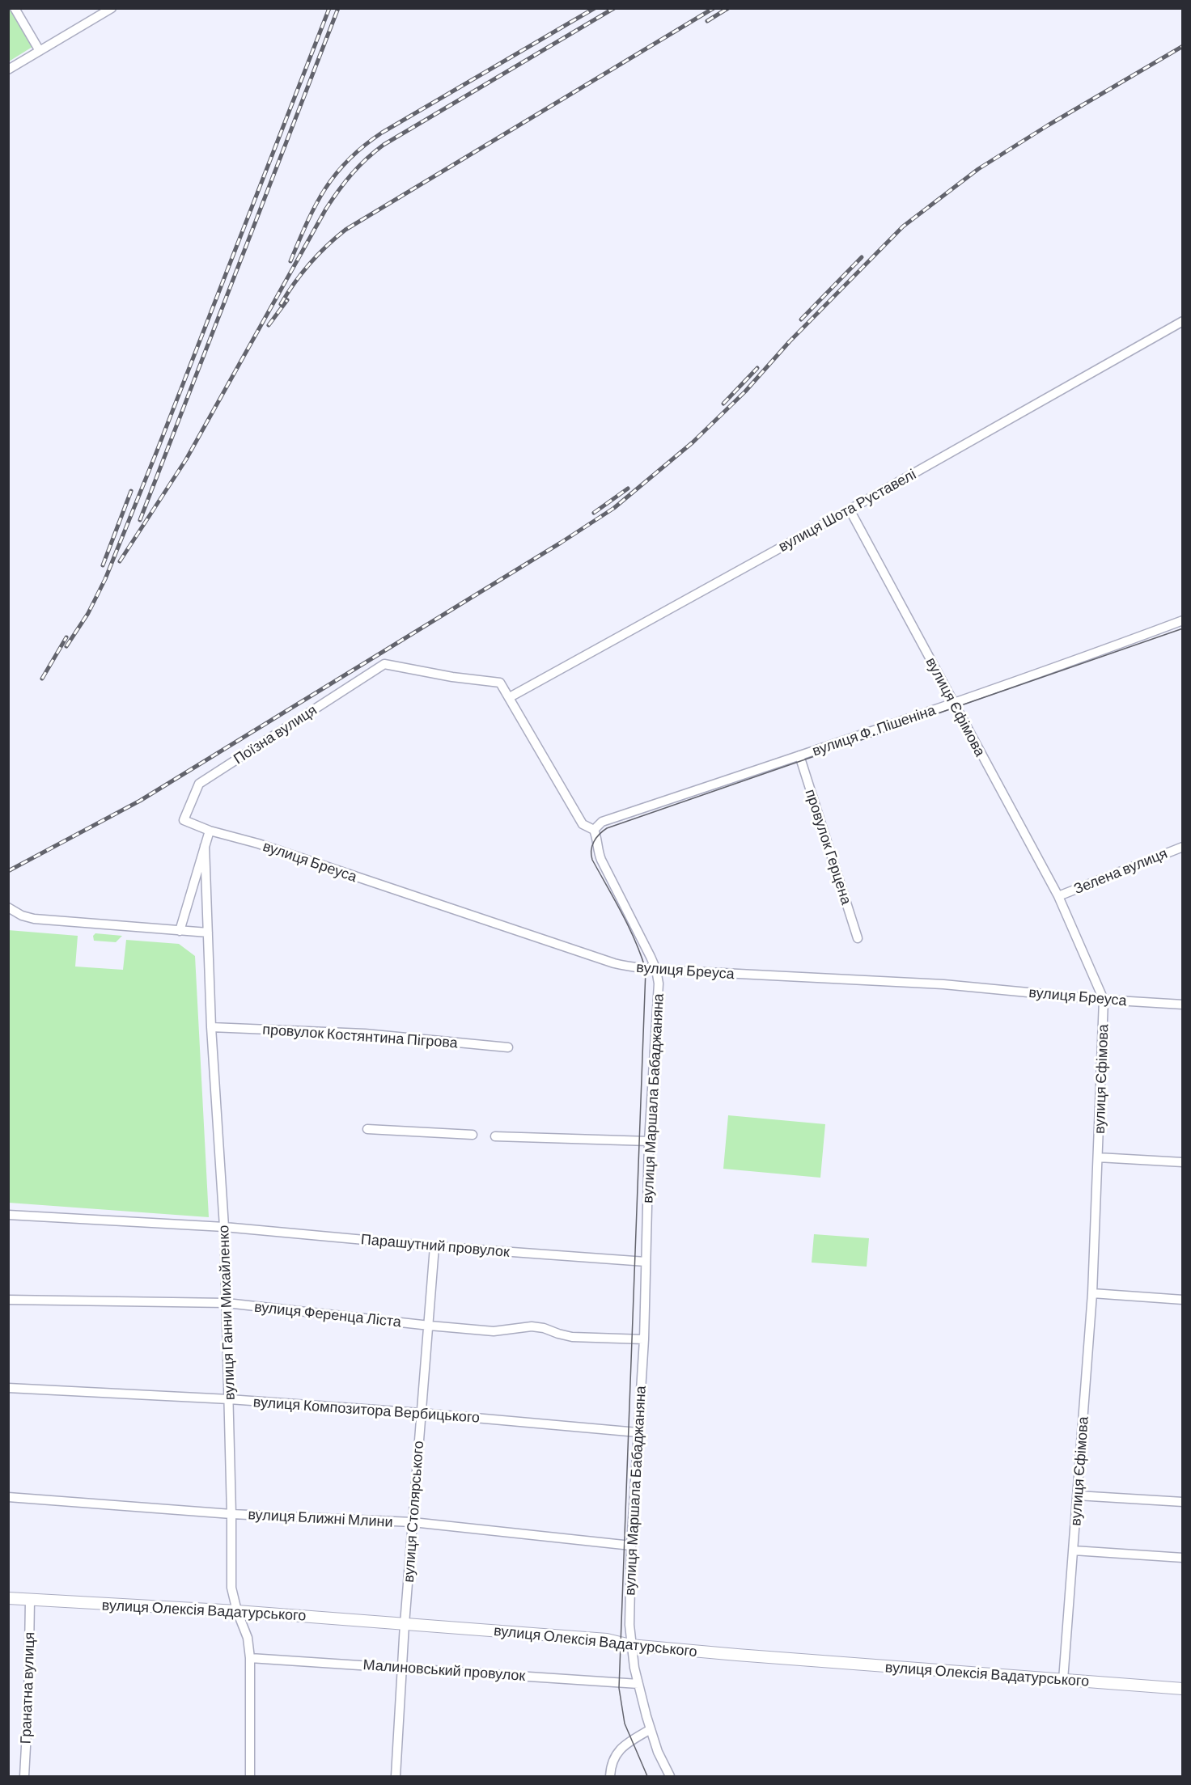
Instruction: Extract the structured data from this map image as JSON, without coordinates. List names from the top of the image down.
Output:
{
  "streets": {
    "main road": ["вулиця Олексія Вадатурського"],
    "street": [
      "вулиця Шота Руставелі",
      "вулиця Єфімова",
      "вулиця Ф. Пішеніна",
      "Поїзна вулиця",
      "провулок Герцена",
      "вулиця Бреуса",
      "Зелена вулиця",
      "провулок Костянтина Пігрова",
      "вулиця Маршала Бабаджаняна",
      "Парашутний провулок",
      "вулиця Ганни Михайленко",
      "вулиця Ференца Ліста",
      "вулиця Композитора Вербицького",
      "вулиця Столярського",
      "вулиця Ближні Млини",
      "Малиновський провулок",
      "Гранатна вулиця"
    ]
  },
  "crossings": [
    ["вулиця Шота Руставелі", "вулиця Єфімова"],
    ["вулиця Шота Руставелі", "Поїзна вулиця"],
    ["вулиця Єфімова", "вулиця Ф. Пішеніна"],
    ["вулиця Єфімова", "вулиця Бреуса"],
    ["вулиця Єфімова", "Зелена вулиця"],
    ["вулиця Єфімова", "вулиця Олексія Вадатурського"],
    ["вулиця Ф. Пішеніна", "провулок Герцена"],
    ["вулиця Ф. Пішеніна", "вулиця Маршала Бабаджаняна"],
    ["Поїзна вулиця", "вулиця Бреуса"],
    ["вулиця Бреуса", "вулиця Маршала Бабаджаняна"],
    ["вулиця Бреуса", "вулиця Ганни Михайленко"],
    ["провулок Костянтина Пігрова", "вулиця Ганни Михайленко"],
    ["вулиця Маршала Бабаджаняна", "Парашутний провулок"],
    ["вулиця Маршала Бабаджаняна", "вулиця Ференца Ліста"],
    ["вулиця Маршала Бабаджаняна", "вулиця Композитора Вербицького"],
    ["вулиця Маршала Бабаджаняна", "вулиця Ближні Млини"],
    ["вулиця Маршала Бабаджаняна", "вулиця Олексія Вадатурського"],
    ["вулиця Маршала Бабаджаняна", "Малиновський провулок"],
    ["Парашутний провулок", "вулиця Ганни Михайленко"],
    ["Парашутний провулок", "вулиця Столярського"],
    ["вулиця Ганни Михайленко", "вулиця Ференца Ліста"],
    ["вулиця Ганни Михайленко", "вулиця Композитора Вербицького"],
    ["вулиця Ганни Михайленко", "вулиця Ближні Млини"],
    ["вулиця Ганни Михайленко", "вулиця Олексія Вадатурського"],
    ["вулиця Ганни Михайленко", "Малиновський провулок"],
    ["вулиця Ференца Ліста", "вулиця Столярського"],
    ["вулиця Композитора Вербицького", "вулиця Столярського"],
    ["вулиця Столярського", "вулиця Ближні Млини"],
    ["вулиця Столярського", "вулиця Олексія Вадатурського"],
    ["вулиця Столярського", "Малиновський провулок"],
    ["вулиця Олексія Вадатурського", "Гранатна вулиця"]
  ]
}
